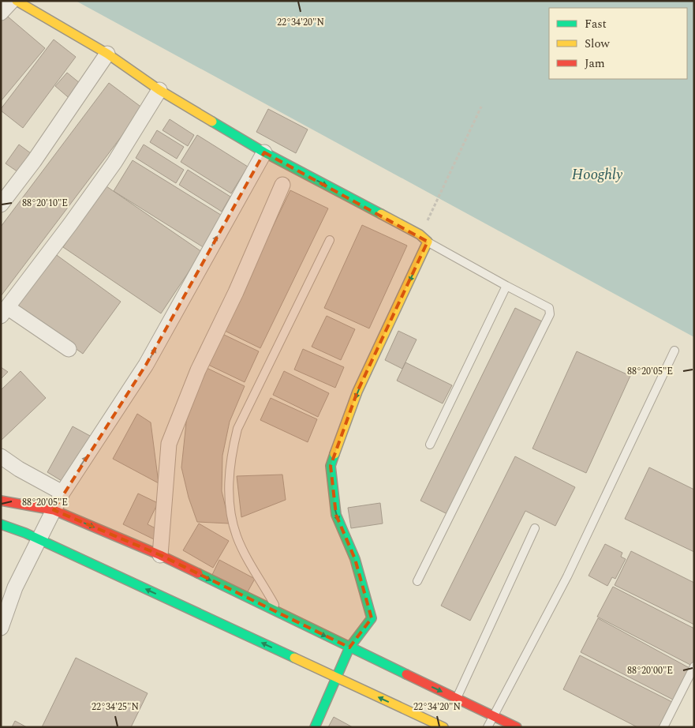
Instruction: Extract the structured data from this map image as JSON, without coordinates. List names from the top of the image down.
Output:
{
  "water": ["Hooghly"],
  "legend": ["Fast", "Slow", "Jam"],
  "coordinates": [
    "22°34'20\"N",
    "88°20'10\"E",
    "88°20'05\"E",
    "88°20'00\"E",
    "22°34'25\"N"
  ]
}
